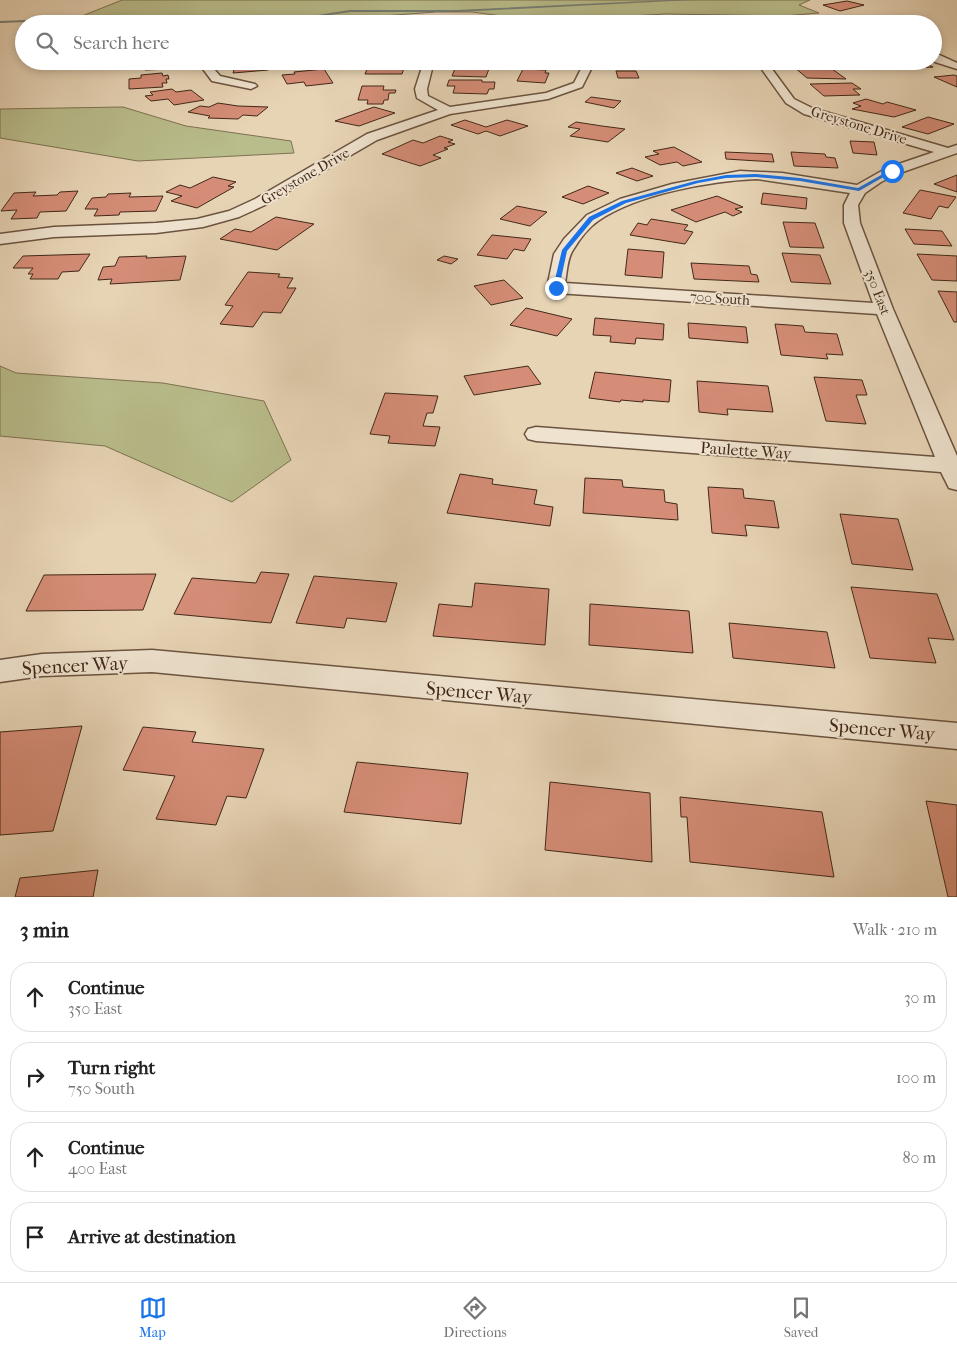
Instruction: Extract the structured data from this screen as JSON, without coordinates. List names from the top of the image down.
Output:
{
  "streets": {
    "street": [
      "Greystone Drive",
      "350 East",
      "700 South",
      "Paulette Way",
      "Spencer Way"
    ]
  },
  "crossings": [
    ["350 East", "700 South"],
    ["350 East", "Paulette Way"]
  ],
  "page": {
    "search": "Search here",
    "heading": ["3 min", "Walk · 210 m"],
    "list": [
      ["Continue", "350 East", "30 m"],
      ["Turn right", "750 South", "100 m"],
      ["Continue", "400 East", "80 m"],
      "Arrive at destination"
    ],
    "nav": ["Map", "Directions", "Saved"]
  }
}
